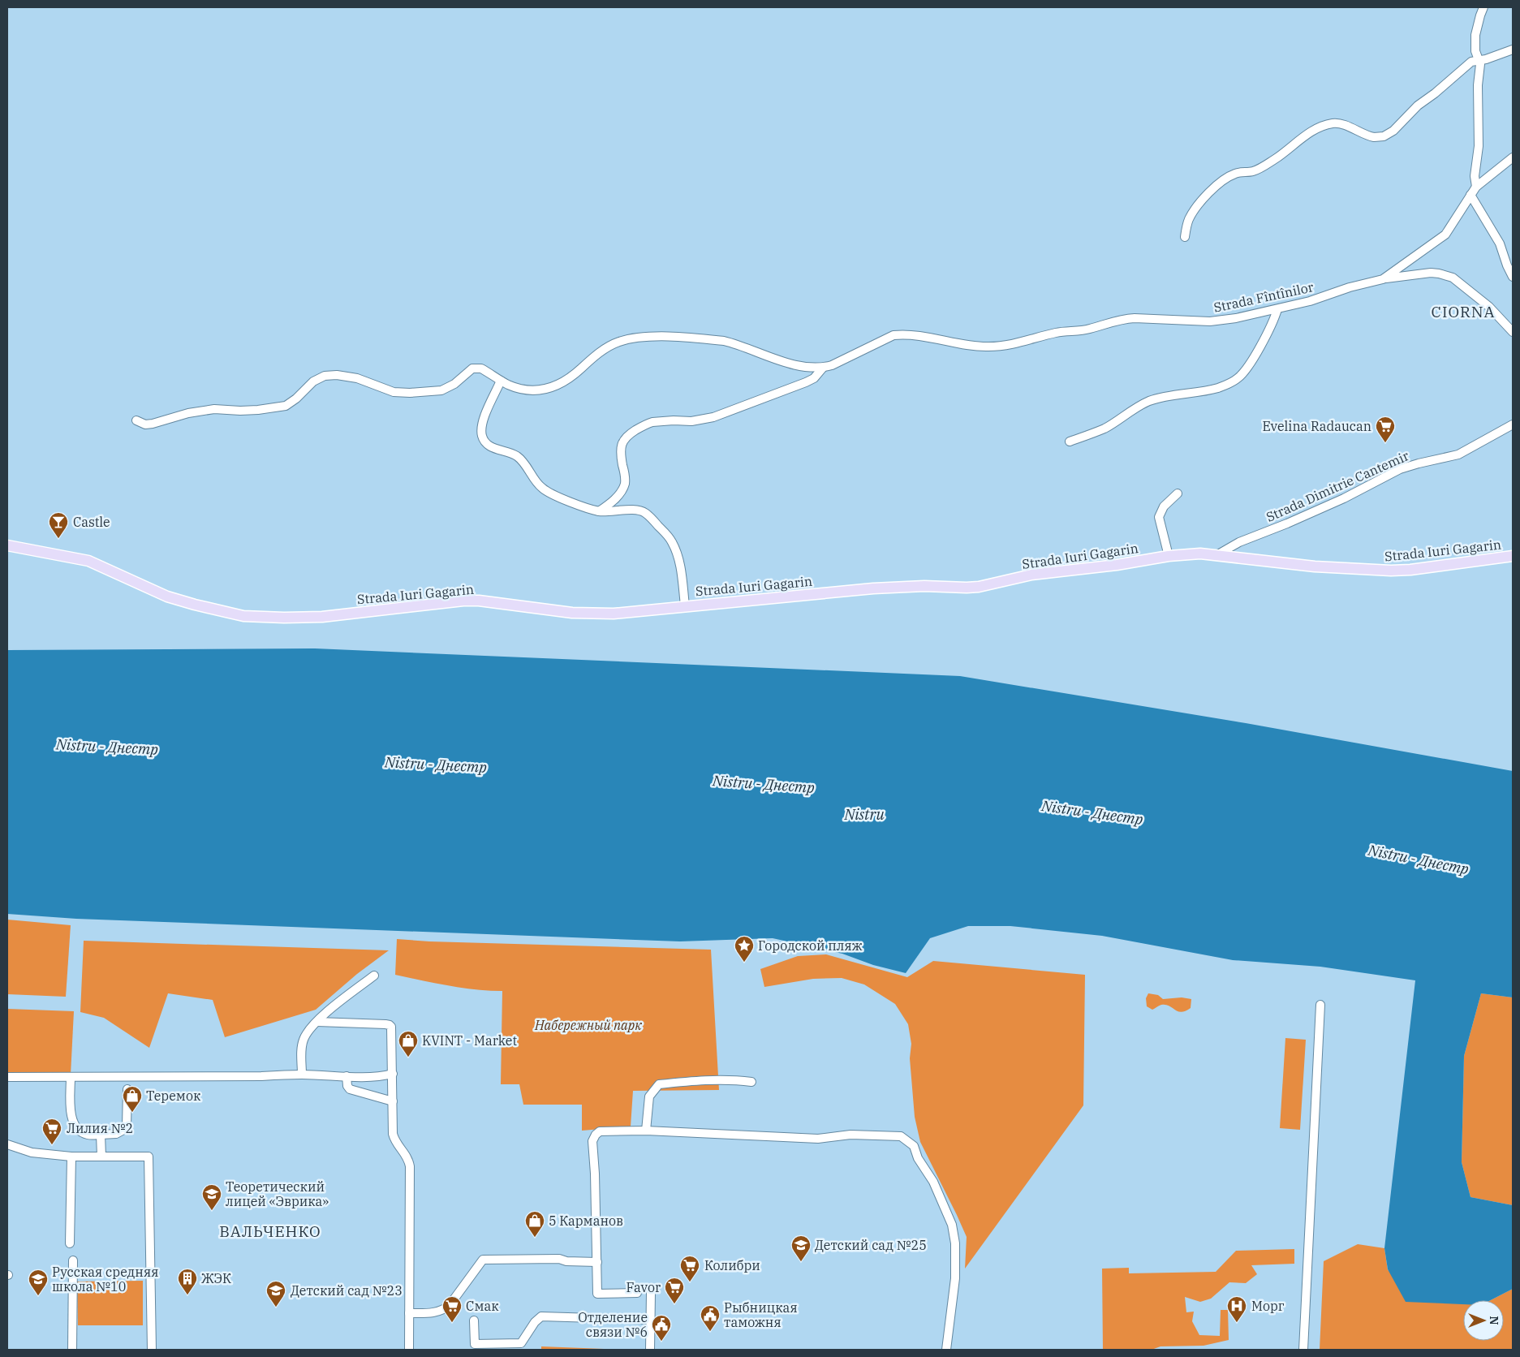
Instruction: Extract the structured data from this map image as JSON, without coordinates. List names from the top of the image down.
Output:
{
  "streets": {
    "main road": ["Strada Iuri Gagarin"],
    "street": ["Strada Fîntînilor", "Strada Dimitrie Cantemir"]
  },
  "crossings": [
    ["Strada Dimitrie Cantemir", "Strada Iuri Gagarin"]
  ],
  "districts": ["CIORNA", "ВАЛЬЧЕНКО"],
  "water": ["Nistru - Днестр", "Nistru"],
  "parks": ["Набережный парк"],
  "places": {
    "supermarket": [
      "Evelina Radaucan",
      "Лилия №2",
      "Колибри",
      "Favor",
      "Смак"
    ],
    "bar": ["Castle"],
    "place": ["Городской пляж"],
    "shop": ["KVINT - Market", "Теремок", "5 Карманов"],
    "school or university": [
      "Теоретический лицей «Эврика»",
      "Детский сад №25",
      "Русская средняя школа №10",
      "Детский сад №23"
    ],
    "building": ["ЖЭК"],
    "hospital": ["Морг"],
    "public building": ["Рыбницкая таможня", "Отделение связи №6"]
  },
  "north": "right"
}
